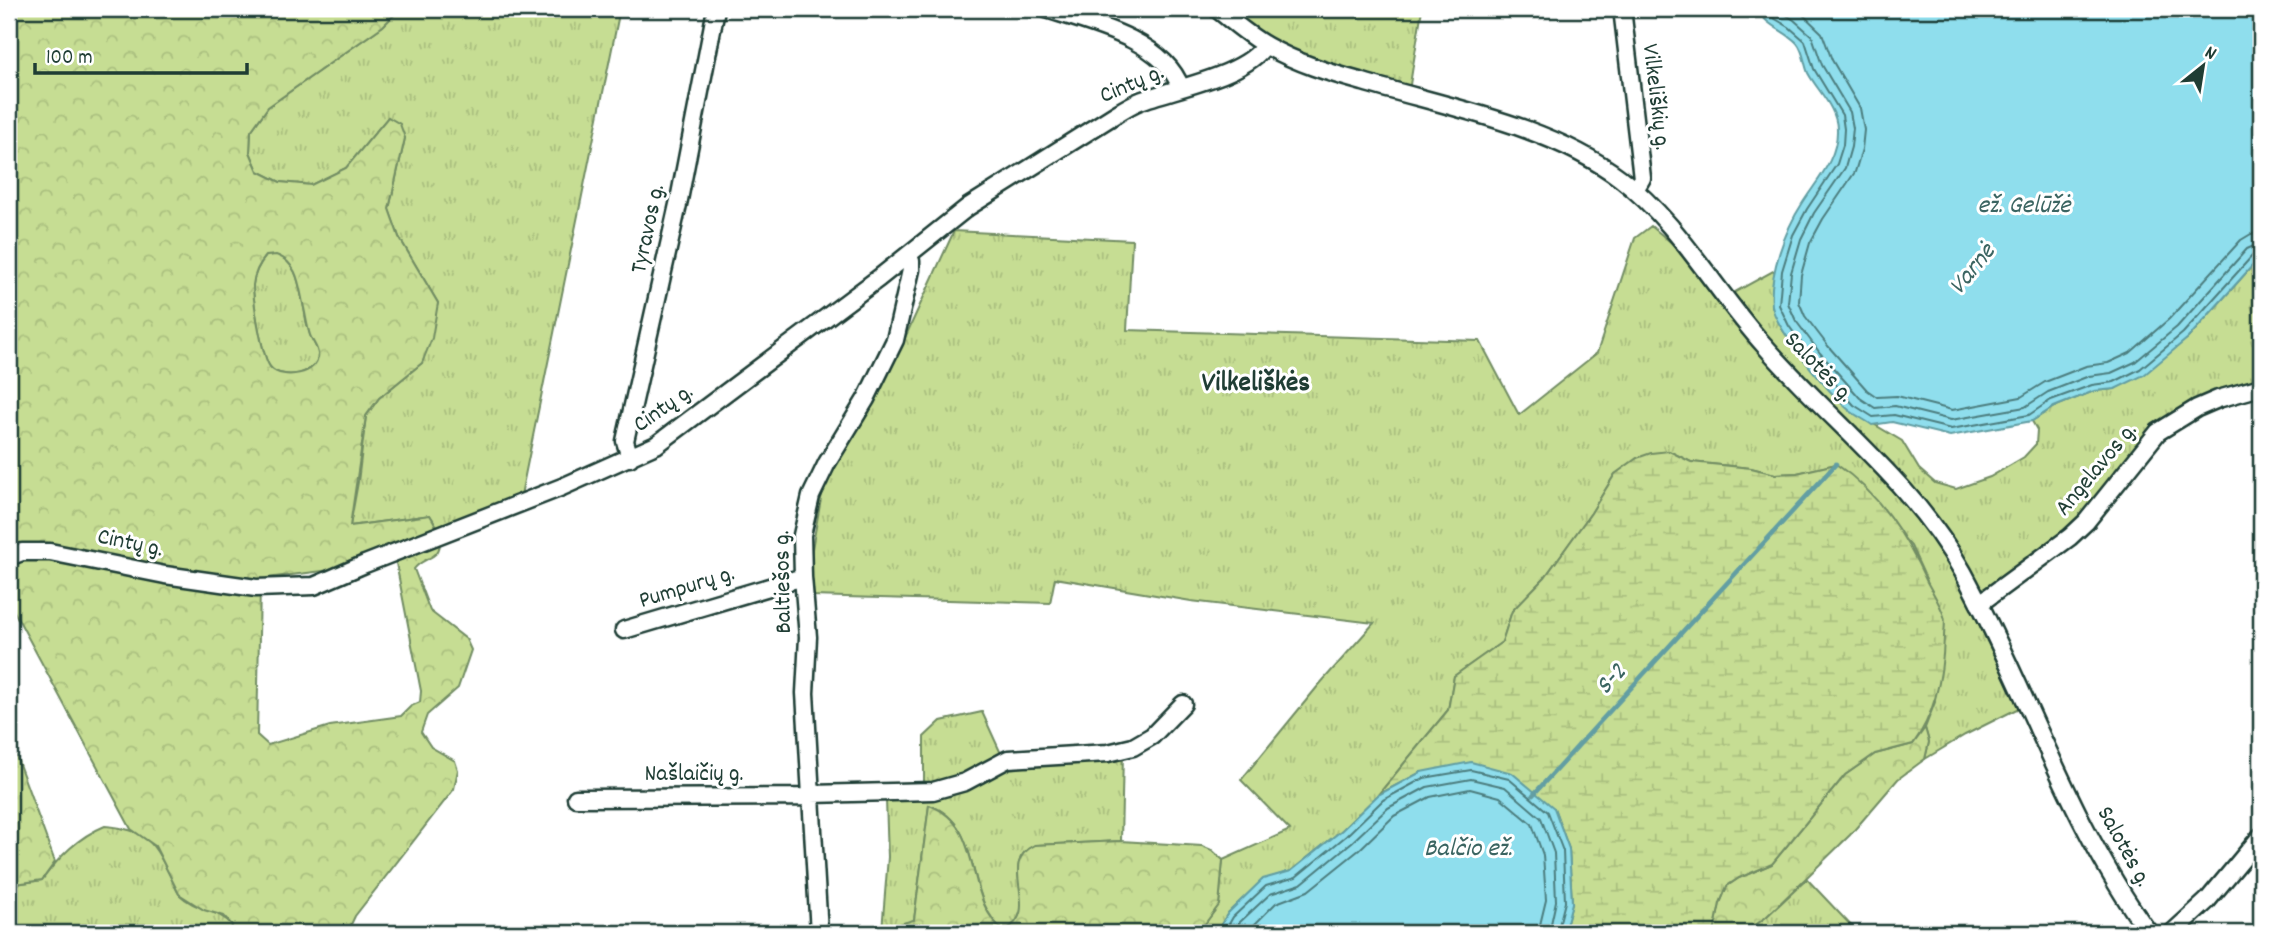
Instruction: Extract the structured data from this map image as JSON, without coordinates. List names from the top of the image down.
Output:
{
  "streets": {
    "street": [
      "Cintų g.",
      "Vilkeliškių g.",
      "Tyravos g.",
      "Salotės g.",
      "Angelavos g.",
      "Baltiešos g.",
      "Pumpurų g.",
      "Našlaičių g."
    ]
  },
  "crossings": [
    ["Cintų g.", "Tyravos g."],
    ["Cintų g.", "Salotės g."],
    ["Cintų g.", "Baltiešos g."],
    ["Vilkeliškių g.", "Salotės g."],
    ["Salotės g.", "Angelavos g."],
    ["Baltiešos g.", "Pumpurų g."],
    ["Baltiešos g.", "Našlaičių g."]
  ],
  "districts": ["Vilkeliškės"],
  "water": [
    "ež. Gelūžė",
    "Varnė",
    "S-2",
    "Balčio ež."
  ],
  "scale_bar": "100 m",
  "north": "top right"
}
